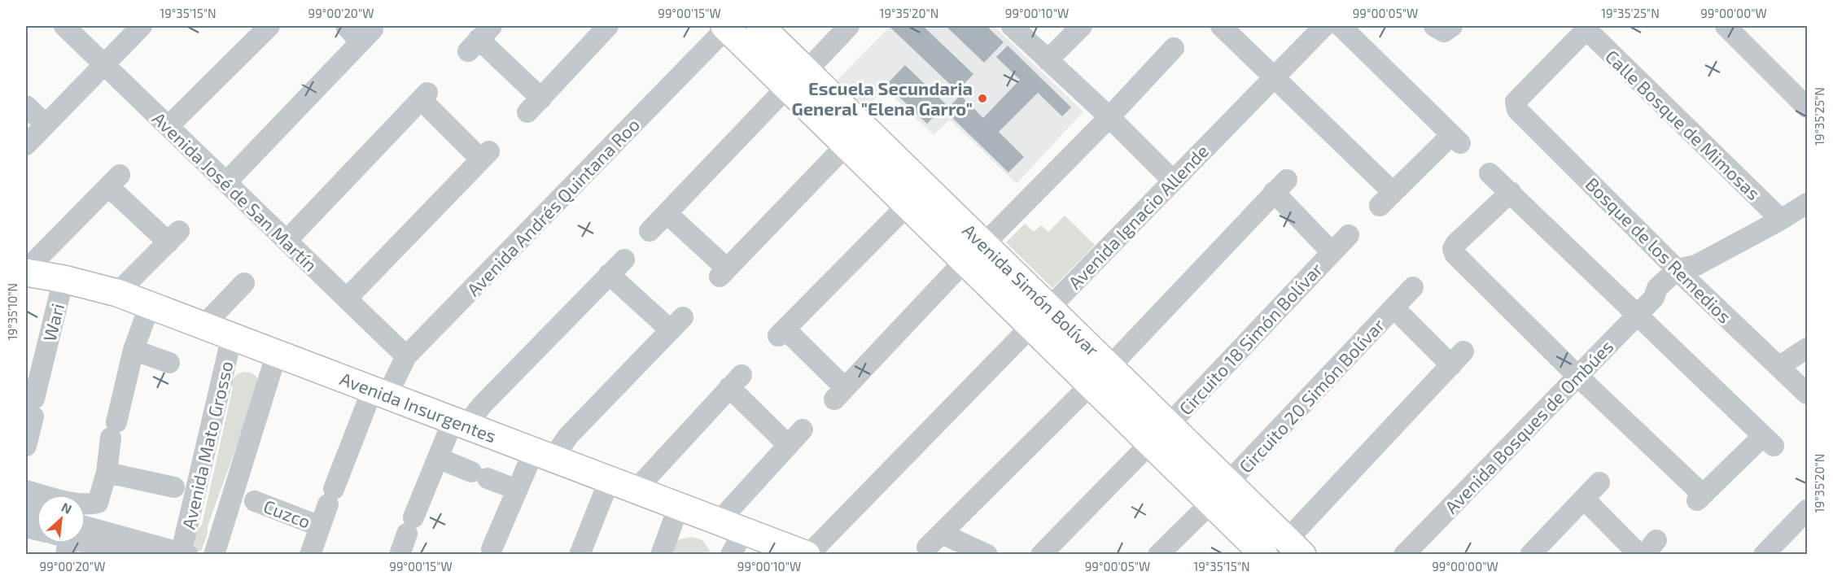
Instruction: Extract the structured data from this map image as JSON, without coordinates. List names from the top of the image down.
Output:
{
  "streets": {
    "main road": ["Avenida Simón Bolívar", "Avenida Insurgentes"],
    "street": [
      "Calle Bosque de Mimosas",
      "Avenida José de San Martín",
      "Avenida Andrés Quintana Roo",
      "Avenida Ignacio Allende",
      "Bosque de los Remedios",
      "Wari",
      "Circuito 18 Simón Bolívar",
      "Circuito 20 Simón Bolívar",
      "Avenida Bosques de Ombúes",
      "Avenida Mato Grosso",
      "Cuzco"
    ]
  },
  "crossings": [
    ["Calle Bosque de Mimosas", "Bosque de los Remedios"],
    ["Calle Bosque de Mimosas", "Avenida Bosques de Ombúes"],
    ["Avenida José de San Martín", "Avenida Andrés Quintana Roo"],
    ["Avenida Andrés Quintana Roo", "Avenida Simón Bolívar"],
    ["Avenida Andrés Quintana Roo", "Avenida Insurgentes"],
    ["Avenida Andrés Quintana Roo", "Cuzco"],
    ["Avenida Ignacio Allende", "Avenida Simón Bolívar"],
    ["Avenida Ignacio Allende", "Avenida Insurgentes"],
    ["Bosque de los Remedios", "Avenida Bosques de Ombúes"],
    ["Avenida Simón Bolívar", "Circuito 18 Simón Bolívar"],
    ["Avenida Simón Bolívar", "Circuito 20 Simón Bolívar"],
    ["Wari", "Avenida Insurgentes"],
    ["Avenida Insurgentes", "Avenida Mato Grosso"],
    ["Avenida Insurgentes", "Cuzco"]
  ],
  "places": ["Escuela Secundaria General \"Elena Garro\""],
  "north": "top right",
  "coordinates": [
    "19°35'15\"N",
    "99°00'20\"W",
    "99°00'15\"W",
    "19°35'20\"N",
    "99°00'10\"W",
    "99°00'05\"W",
    "19°35'25\"N",
    "99°00'00\"W",
    "19°35'10\"N"
  ]
}
